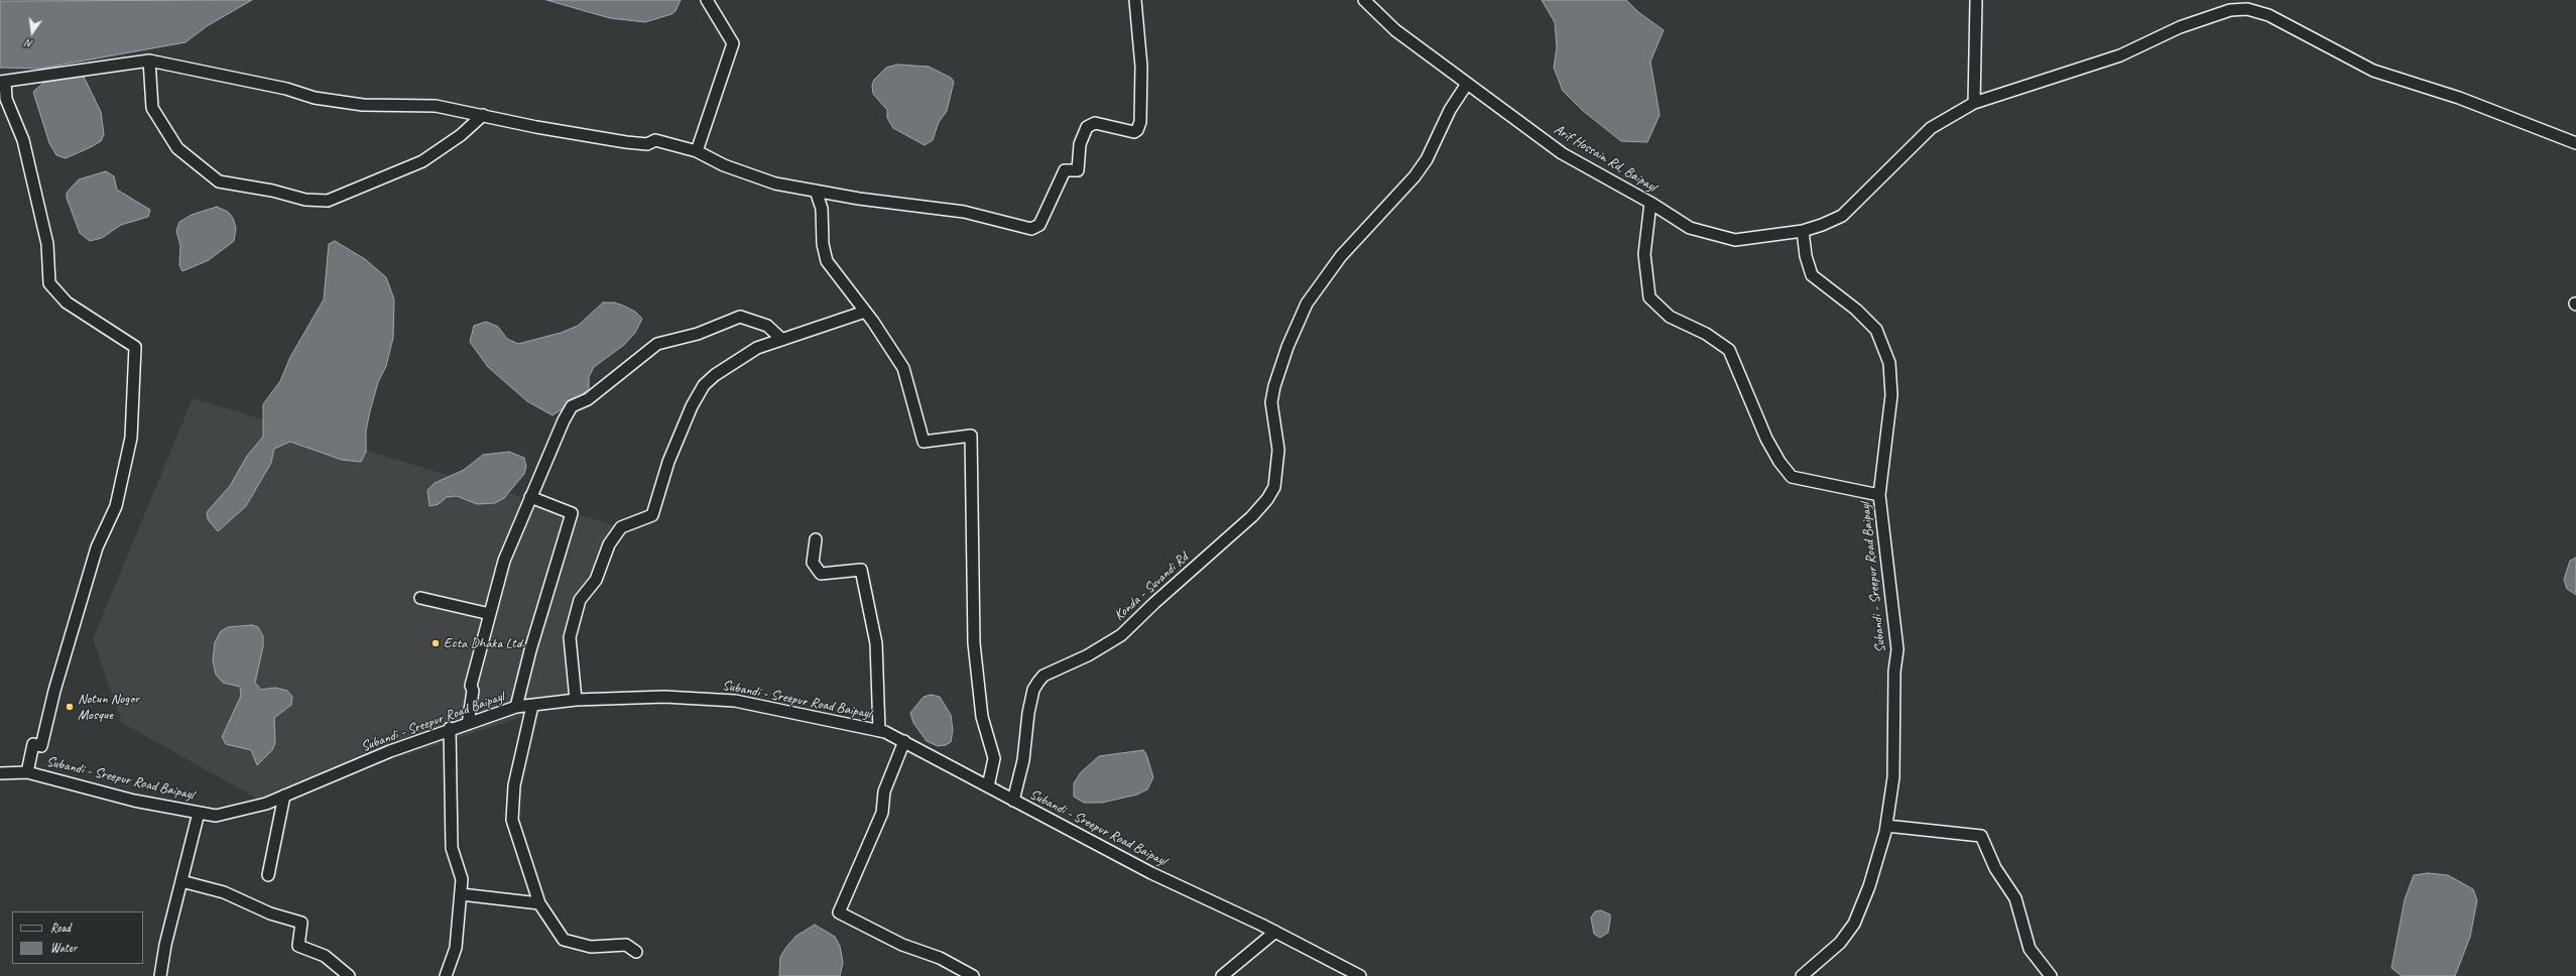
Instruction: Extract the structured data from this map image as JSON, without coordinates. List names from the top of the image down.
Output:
{
  "streets": {
    "street": ["Arif Hossain Rd, Baipayl", "Subandi - Sreepur Road Baipayl", "Konda - Suvandi Rd"]
  },
  "crossings": [
    ["Arif Hossain Rd, Baipayl", "Subandi - Sreepur Road Baipayl"],
    ["Arif Hossain Rd, Baipayl", "Konda - Suvandi Rd"],
    ["Subandi - Sreepur Road Baipayl", "Konda - Suvandi Rd"]
  ],
  "places": ["Ecta Dhaka Ltd.", "Notun Nogor Mosque"],
  "legend": ["Road", "Water"],
  "north": "bottom"
}
